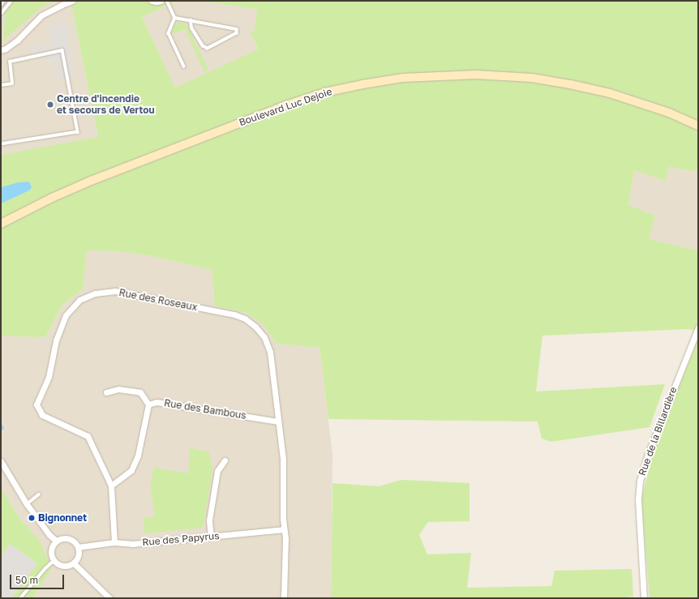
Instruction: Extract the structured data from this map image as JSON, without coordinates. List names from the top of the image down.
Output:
{
  "streets": {
    "main road": ["Boulevard Luc Dejoie"],
    "street": [
      "Rue des Roseaux",
      "Rue des Bambous",
      "Rue de la Billardière",
      "Rue des Papyrus"
    ]
  },
  "crossings": [
    ["Rue des Roseaux", "Rue des Bambous"],
    ["Rue des Roseaux", "Rue des Papyrus"]
  ],
  "places": ["Centre d'incendie et secours de Vertou", "Bignonnet"],
  "scale_bar": "50 m"
}
